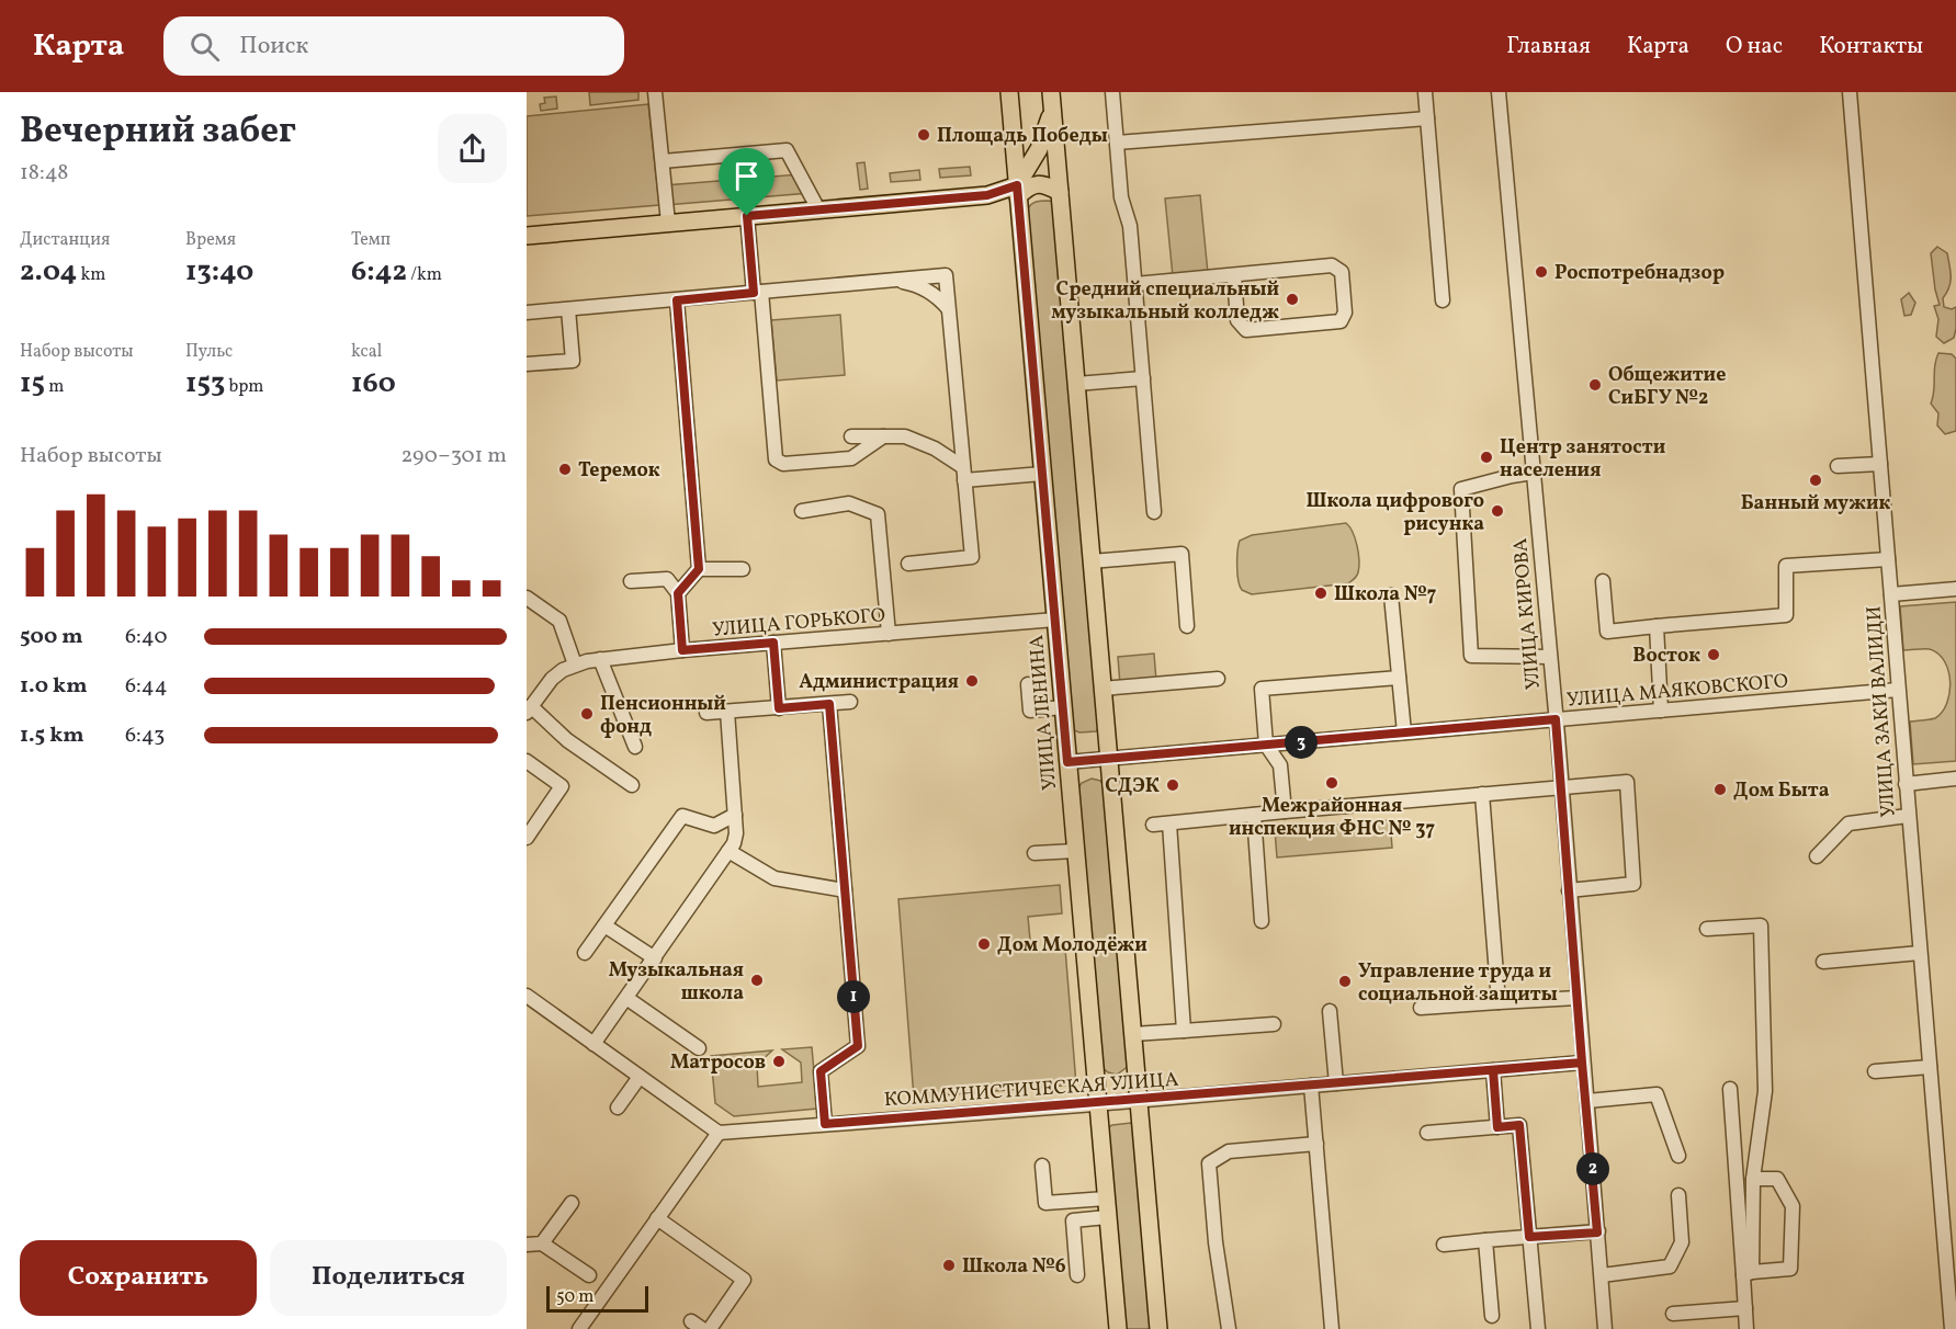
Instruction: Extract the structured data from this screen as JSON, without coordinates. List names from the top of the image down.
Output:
{
  "streets": {
    "main road": ["УЛИЦА ЛЕНИНА"],
    "street": [
      "УЛИЦА КИРОВА",
      "УЛИЦА ГОРЬКОГО",
      "УЛИЦА МАЯКОВСКОГО",
      "УЛИЦА ЗАКИ ВАЛИДИ",
      "КОММУНИСТИЧЕСКАЯ УЛИЦА"
    ]
  },
  "crossings": [
    ["УЛИЦА КИРОВА", "УЛИЦА МАЯКОВСКОГО"],
    ["УЛИЦА КИРОВА", "КОММУНИСТИЧЕСКАЯ УЛИЦА"],
    ["УЛИЦА ГОРЬКОГО", "УЛИЦА ЛЕНИНА"],
    ["УЛИЦА МАЯКОВСКОГО", "УЛИЦА ЗАКИ ВАЛИДИ"],
    ["УЛИЦА МАЯКОВСКОГО", "УЛИЦА ЛЕНИНА"],
    ["УЛИЦА ЛЕНИНА", "КОММУНИСТИЧЕСКАЯ УЛИЦА"]
  ],
  "places": [
    "Площадь Победы",
    "Роспотребнадзор",
    "Средний специальный музыкальный колледж",
    "Общежитие СиБГУ №2",
    "Центр занятости населения",
    "Теремок",
    "Банный мужик",
    "Школа цифрового рисунка",
    "Школа №7",
    "Восток",
    "Администрация",
    "Пенсионный фонд",
    "Межрайонная инспекция ФНС № 37",
    "СДЭК",
    "Дом Быта",
    "Дом Молодёжи",
    "Музыкальная школа",
    "Управление труда и социальной защиты",
    "Матросов",
    "Школа №6"
  ],
  "scale_bar": "50 m",
  "page": {
    "header": "Карта",
    "search": "Поиск",
    "nav": [
      "Главная",
      "Карта",
      "О нас",
      "Контакты"
    ],
    "heading": ["Вечерний забег", "18:48"],
    "stats": [
      ["Дистанция", "2.04 km"],
      ["Время", "13:40"],
      ["Темп", "6:42 /km"],
      ["Набор высоты", "15 m"],
      ["Пульс", "153 bpm"],
      ["kcal", "160"]
    ],
    "chart": ["Набор высоты", "290–301 m"],
    "list": [
      {
        "name": "500 m",
        "note": "6:40"
      },
      {
        "name": "1.0 km",
        "note": "6:44"
      },
      {
        "name": "1.5 km",
        "note": "6:43"
      }
    ],
    "pins": ["3", "1", "2"],
    "buttons": ["Сохранить", "Поделиться"],
    "scale": "50 m"
  }
}
